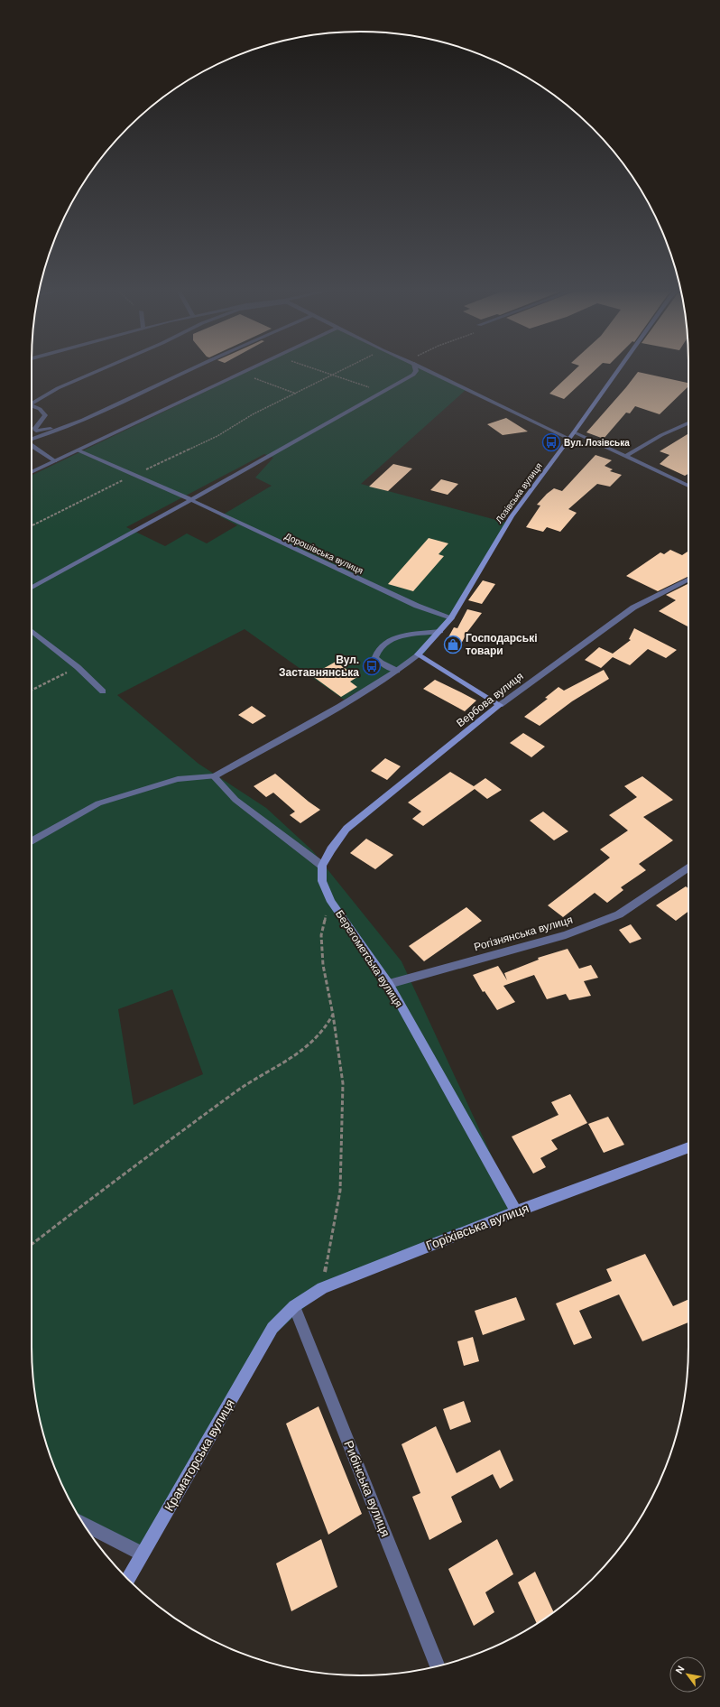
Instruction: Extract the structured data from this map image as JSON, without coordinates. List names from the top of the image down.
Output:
{
  "streets": {
    "street": [
      "Лозівська вулиця",
      "Дорошівська вулиця",
      "Вербова вулиця",
      "Рогізнянська вулиця",
      "Берегометська вулиця",
      "Горіхівська вулиця",
      "Краматорська вулиця",
      "Рибінська вулиця"
    ]
  },
  "crossings": [
    ["Лозівська вулиця", "Дорошівська вулиця"],
    ["Вербова вулиця", "Берегометська вулиця"],
    ["Рогізнянська вулиця", "Берегометська вулиця"],
    ["Берегометська вулиця", "Горіхівська вулиця"],
    ["Горіхівська вулиця", "Краматорська вулиця"],
    ["Горіхівська вулиця", "Рибінська вулиця"]
  ],
  "places": {
    "bus stop": ["Вул. Лозівська", "Вул. Заставнянська"],
    "shop": ["Господарські товари"]
  },
  "north": "top left"
}
